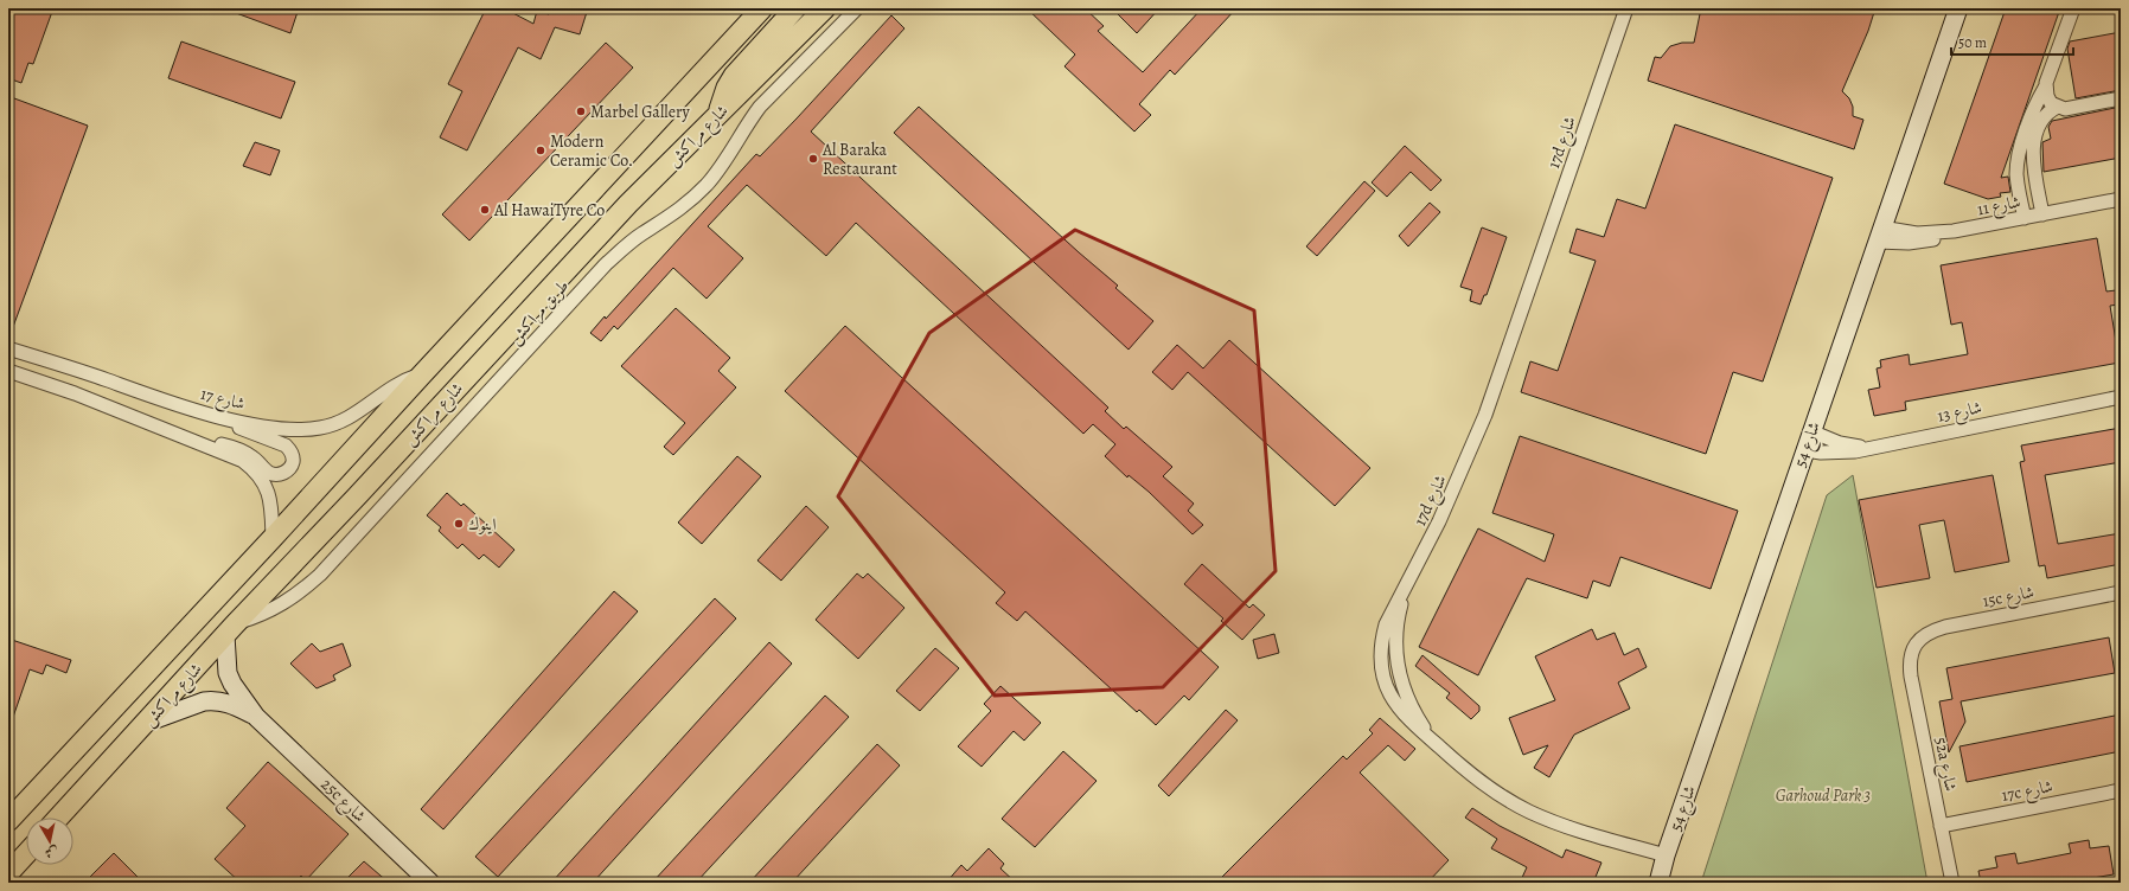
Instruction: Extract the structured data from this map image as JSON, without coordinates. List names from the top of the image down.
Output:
{
  "streets": {
    "main road": ["شارع مراكش"],
    "street": [
      "17d شارع",
      "شارع 11",
      "طريق مراكش",
      "شارع 17",
      "شارع 13",
      "شارع 54",
      "15c شارع",
      "52a شارع",
      "17c شارع",
      "25c شارع"
    ]
  },
  "crossings": [
    ["شارع مراكش", "طريق مراكش"],
    ["شارع مراكش", "شارع 17"],
    ["شارع مراكش", "25c شارع"],
    ["17d شارع", "شارع 54"],
    ["شارع 11", "شارع 54"],
    ["طريق مراكش", "25c شارع"],
    ["شارع 13", "شارع 54"],
    ["15c شارع", "52a شارع"],
    ["52a شارع", "17c شارع"]
  ],
  "parks": ["Garhoud Park 3"],
  "places": [
    "Marbel Gallery",
    "Modern Ceramic Co.",
    "Al Baraka Restaurant",
    "Al HawaiTyre Co",
    "اينوك"
  ],
  "scale_bar": "50 m",
  "north": "bottom"
}
